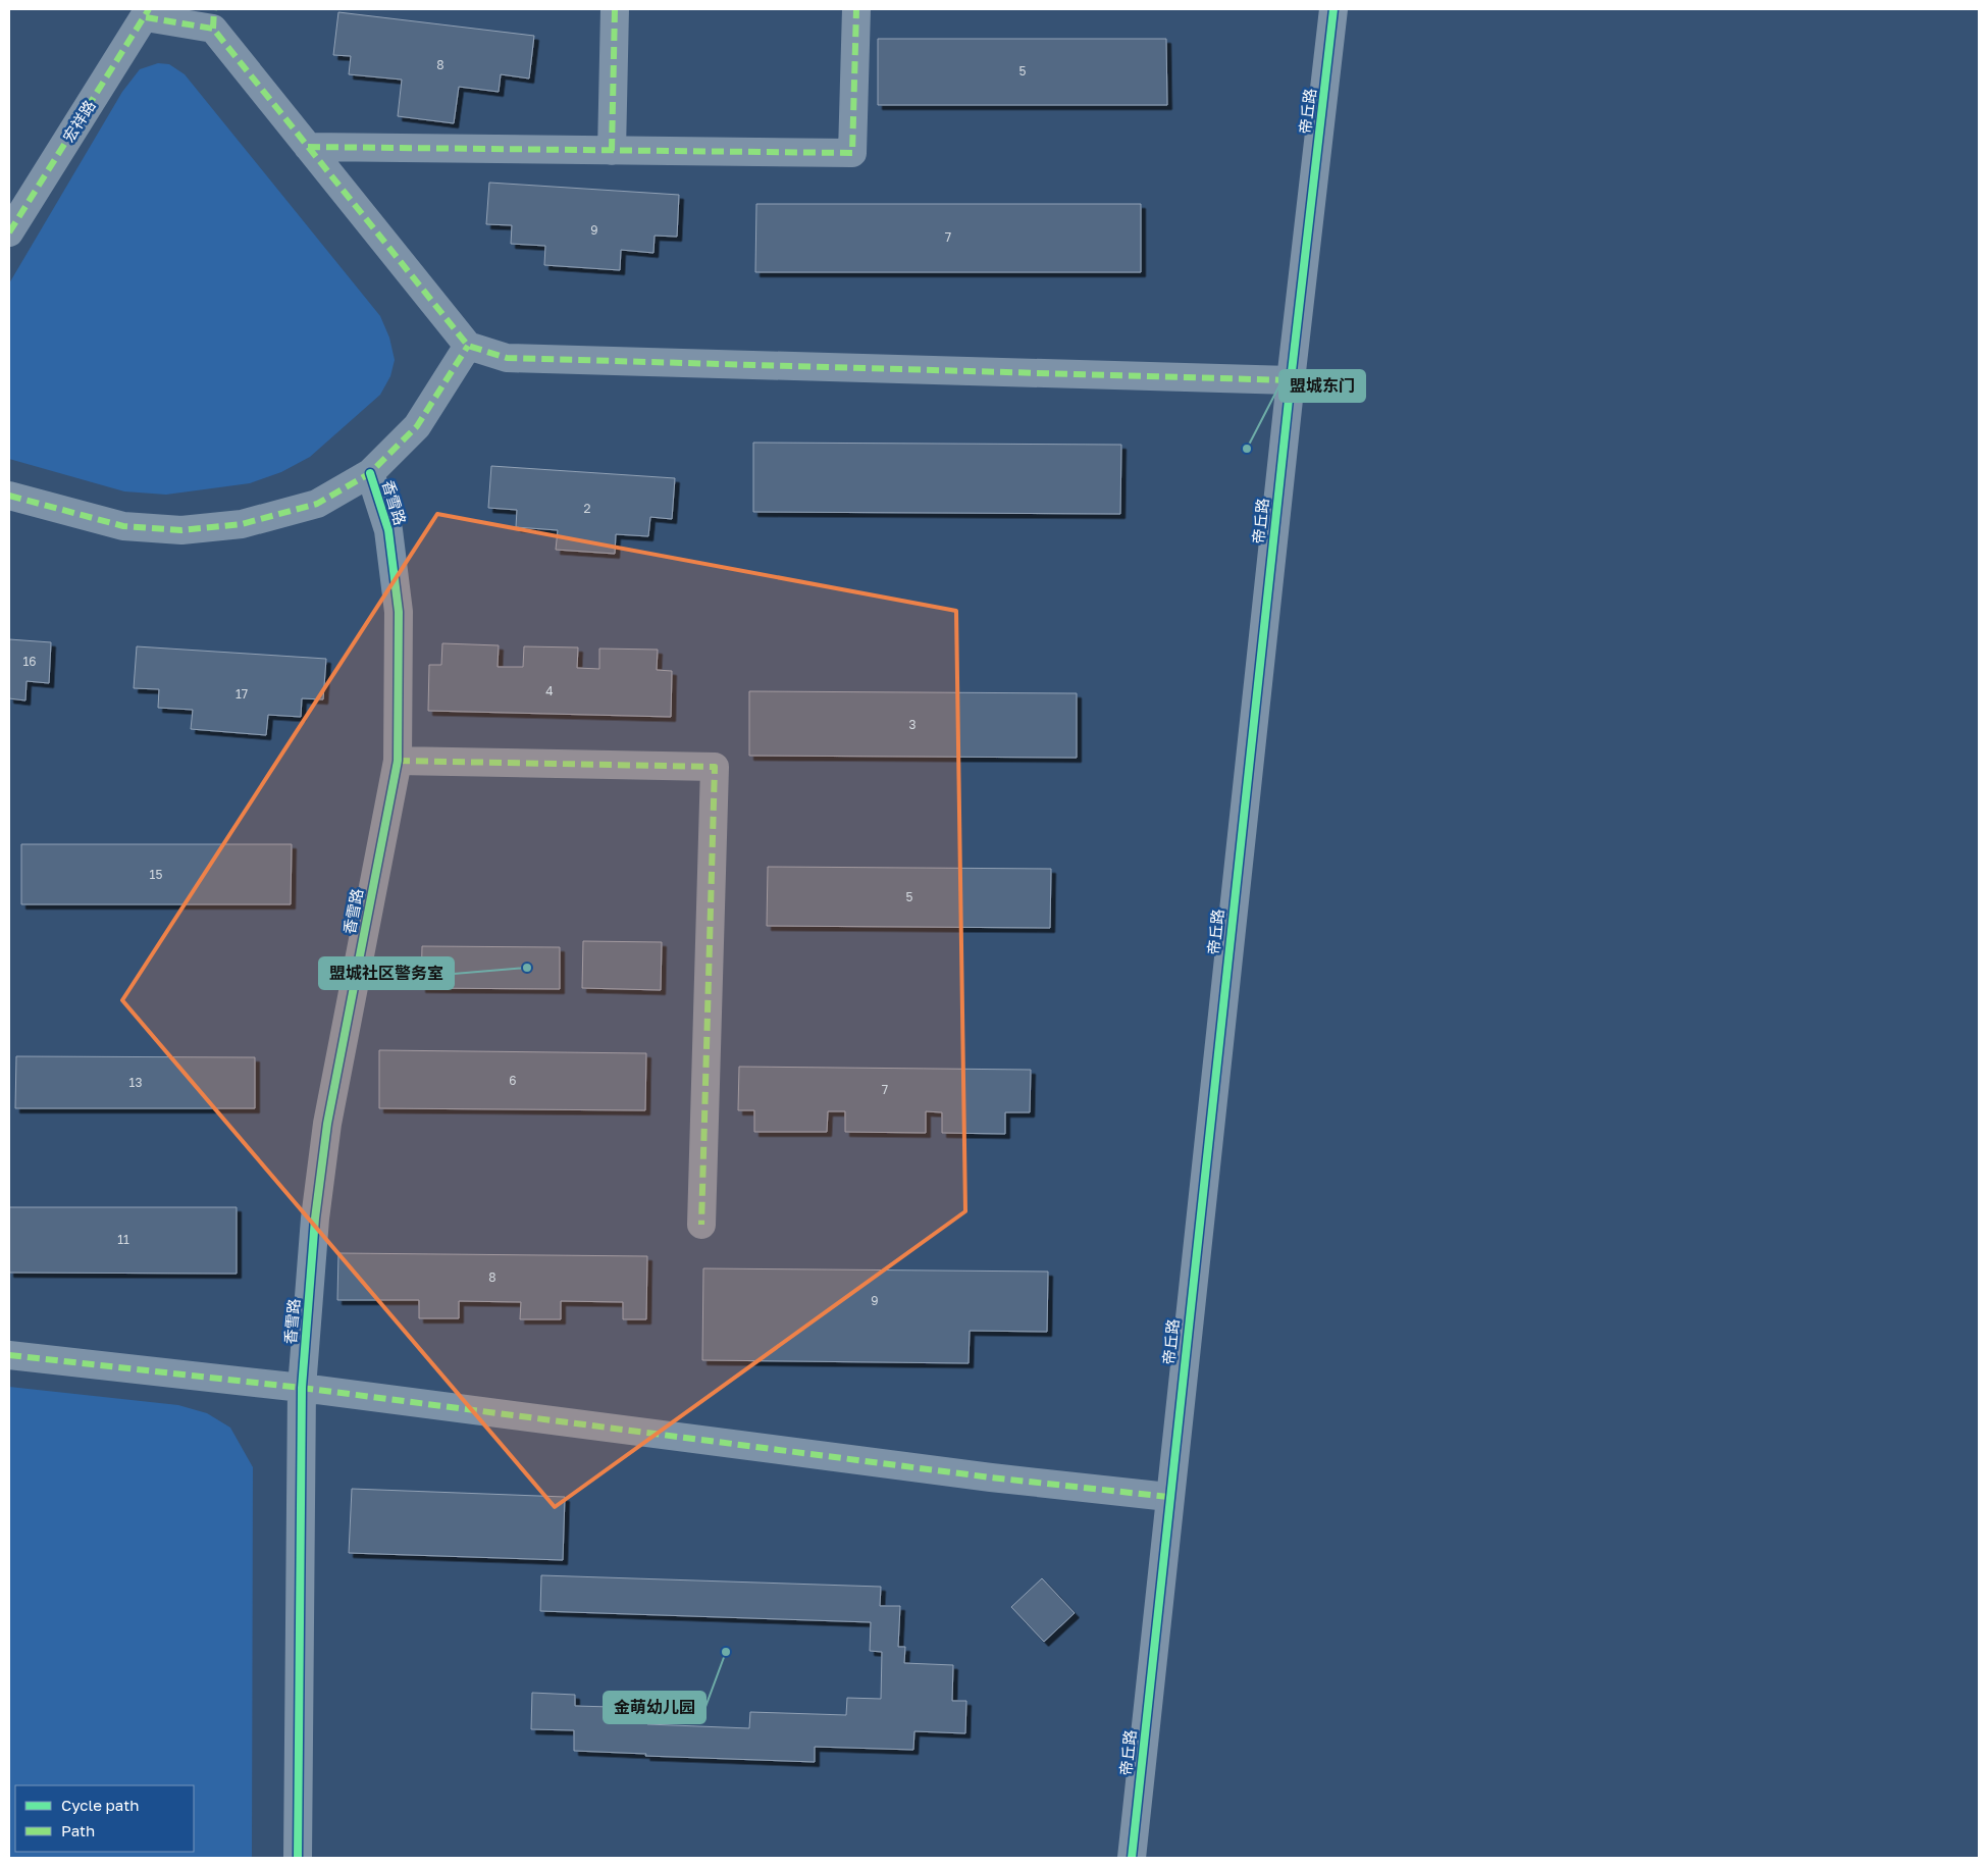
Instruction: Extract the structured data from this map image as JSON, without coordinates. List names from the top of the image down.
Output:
{
  "streets": {
    "street": ["帝丘路", "宏祥路", "香雪路"]
  },
  "places": ["盟城东门", "盟城社区警务室", "金萌幼儿园"],
  "house_numbers": [
    "8",
    "5",
    "9",
    "7",
    "2",
    "16",
    "4",
    "17",
    "3",
    "15",
    "5",
    "6",
    "13",
    "7",
    "11",
    "8",
    "9"
  ],
  "legend": ["Cycle path", "Path"]
}
